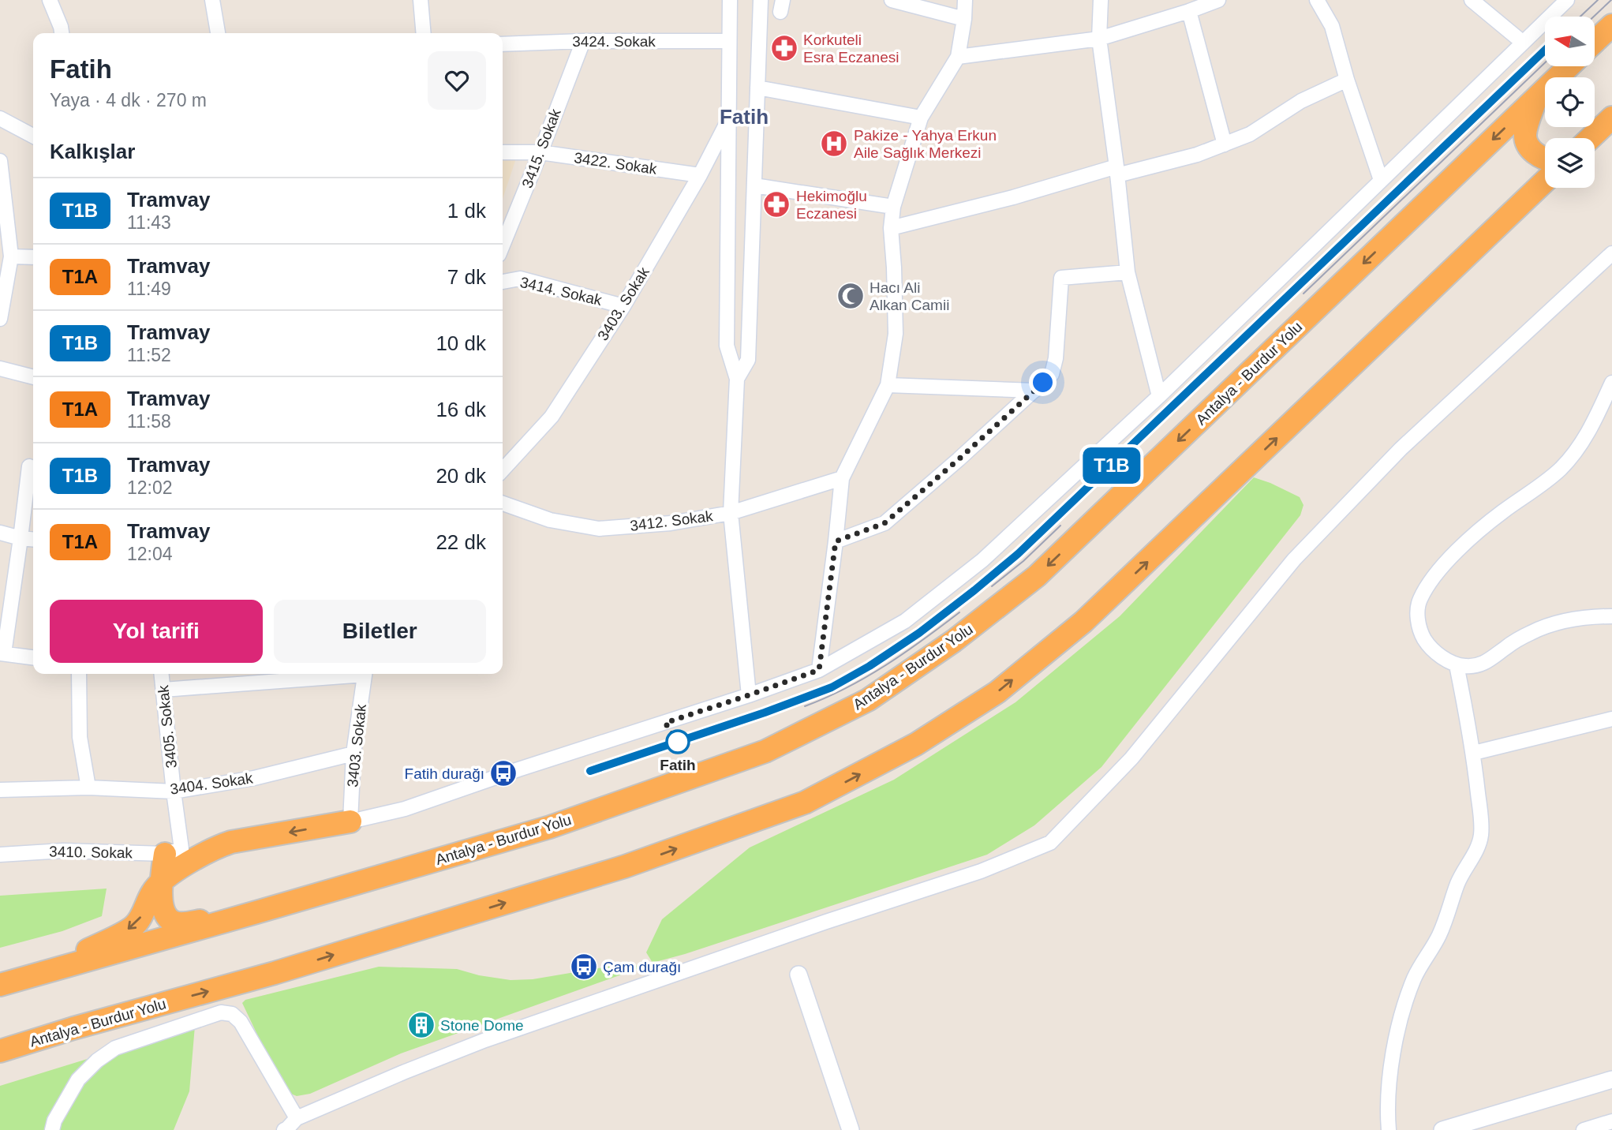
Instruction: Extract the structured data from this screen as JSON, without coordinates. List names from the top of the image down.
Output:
{
  "streets": {
    "highway": ["Antalya - Burdur Yolu"],
    "street": [
      "3424. Sokak",
      "3415. Sokak",
      "3422. Sokak",
      "3414. Sokak",
      "3403. Sokak",
      "3412. Sokak",
      "3405. Sokak",
      "3404. Sokak",
      "3410. Sokak"
    ]
  },
  "crossings": [
    ["3424. Sokak", "3415. Sokak"],
    ["3415. Sokak", "3422. Sokak"],
    ["3422. Sokak", "3403. Sokak"],
    ["3414. Sokak", "3403. Sokak"],
    ["3403. Sokak", "3404. Sokak"],
    ["3405. Sokak", "3404. Sokak"],
    ["3405. Sokak", "3410. Sokak"]
  ],
  "districts": ["Fatih"],
  "places": {
    "pharmacy": ["Korkuteli Esra Eczanesi", "Hekimoğlu Eczanesi"],
    "hospital": ["Pakize - Yahya Erkun Aile Sağlık Merkezi"],
    "mosque": ["Hacı Ali Alkan Camii"],
    "other": ["Fatih"],
    "bus stop": ["Fatih durağı", "Çam durağı"],
    "building": ["Stone Dome"]
  },
  "lines": ["tram line T1B"],
  "north": "left",
  "page": {
    "on_map": "T1B",
    "heading": [
      ["Fatih", "Yaya · 4 dk · 270 m"],
      "Kalkışlar"
    ],
    "list": [
      {
        "mark": "T1B",
        "name": "Tramvay",
        "note": "11:43",
        "value": "1 dk"
      },
      {
        "mark": "T1A",
        "name": "Tramvay",
        "note": "11:49",
        "value": "7 dk"
      },
      {
        "mark": "T1B",
        "name": "Tramvay",
        "note": "11:52",
        "value": "10 dk"
      },
      {
        "mark": "T1A",
        "name": "Tramvay",
        "note": "11:58",
        "value": "16 dk"
      },
      {
        "mark": "T1B",
        "name": "Tramvay",
        "note": "12:02",
        "value": "20 dk"
      },
      {
        "mark": "T1A",
        "name": "Tramvay",
        "note": "12:04",
        "value": "22 dk"
      }
    ],
    "buttons": ["Yol tarifi", "Biletler"]
  }
}
